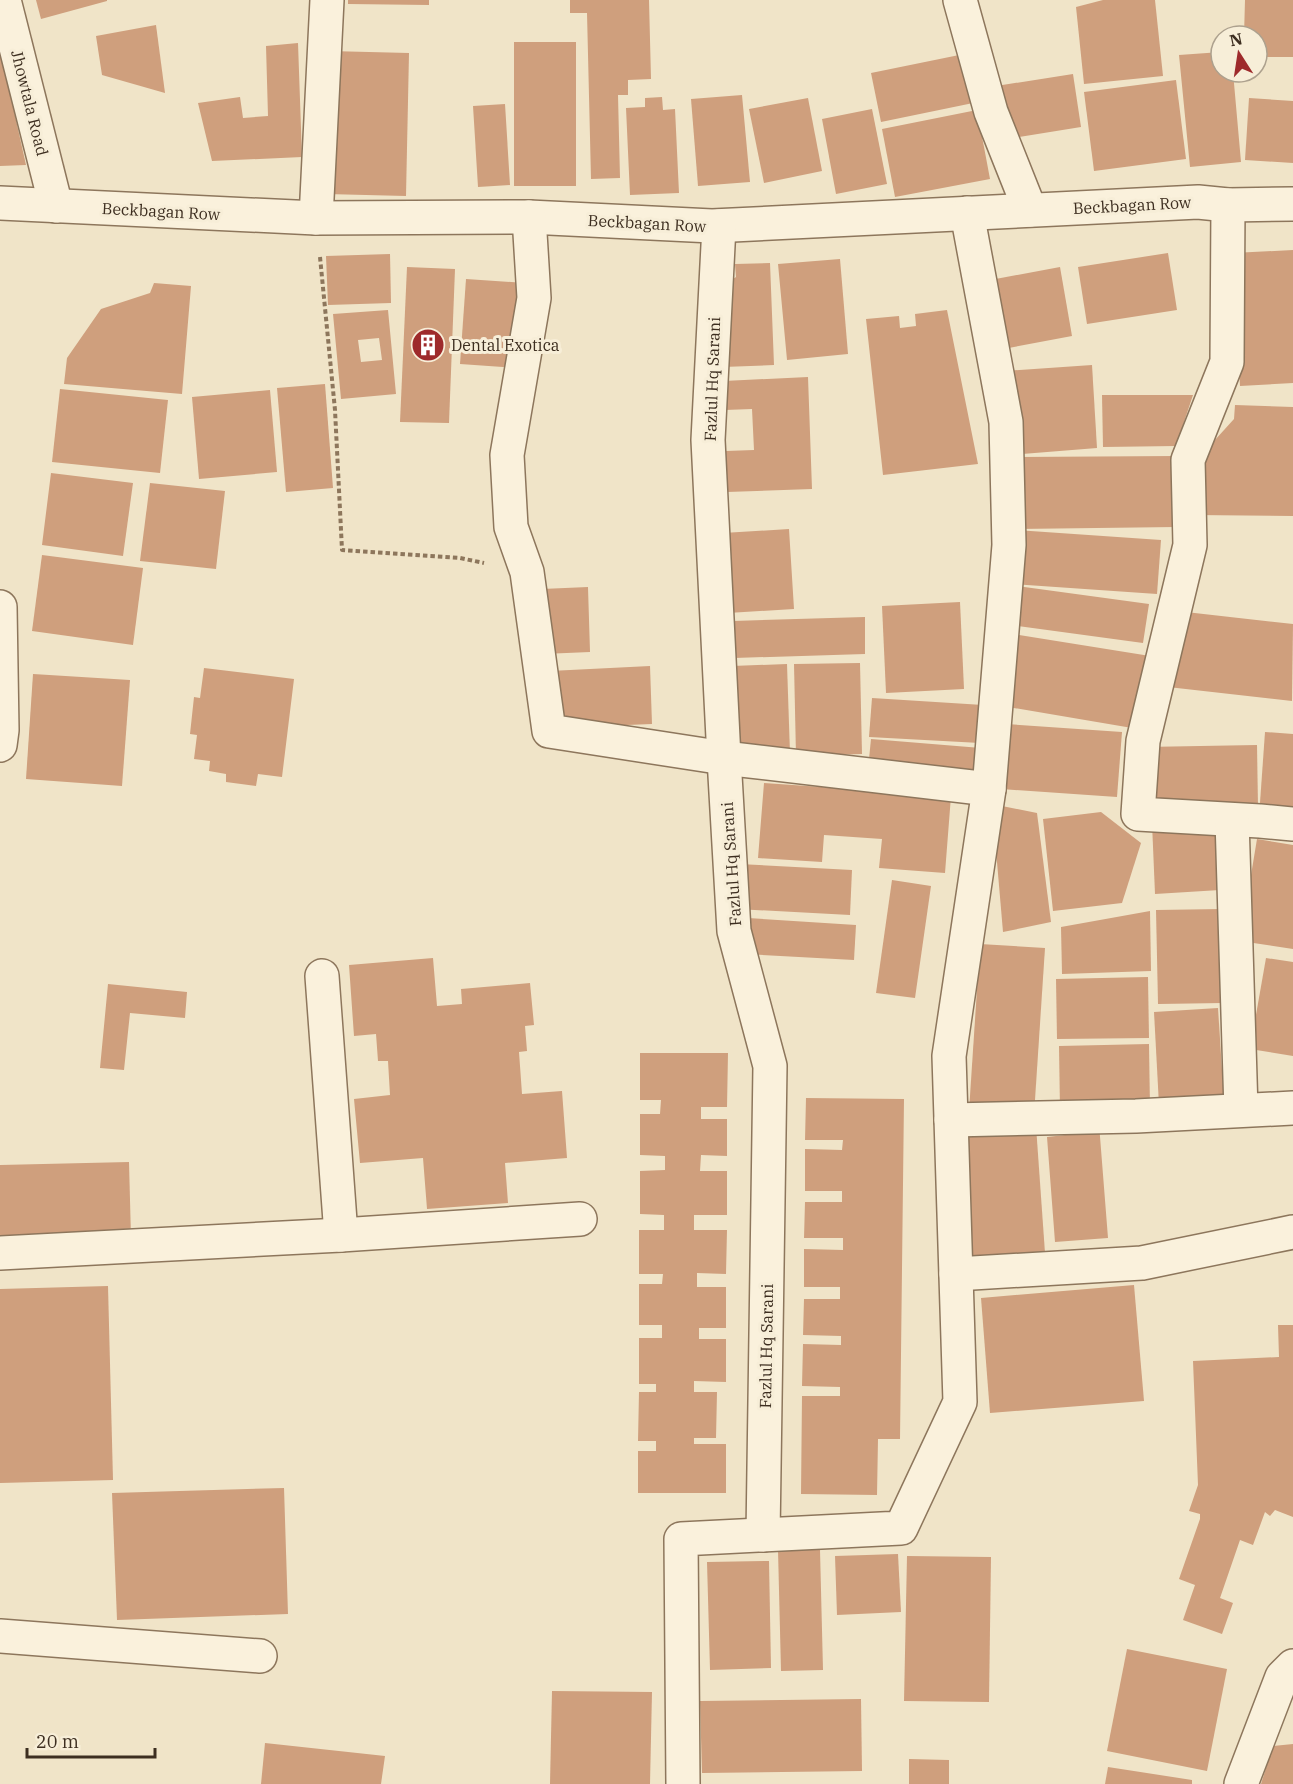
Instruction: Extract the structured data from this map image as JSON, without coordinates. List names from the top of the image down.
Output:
{
  "streets": {
    "street": ["Jhowtala Road", "Beckbagan Row", "Fazlul Hq Sarani"]
  },
  "crossings": [
    ["Jhowtala Road", "Beckbagan Row"],
    ["Beckbagan Row", "Fazlul Hq Sarani"]
  ],
  "places": {
    "building": ["Dental Exotica"]
  },
  "scale_bar": "20 m",
  "north": "top"
}
